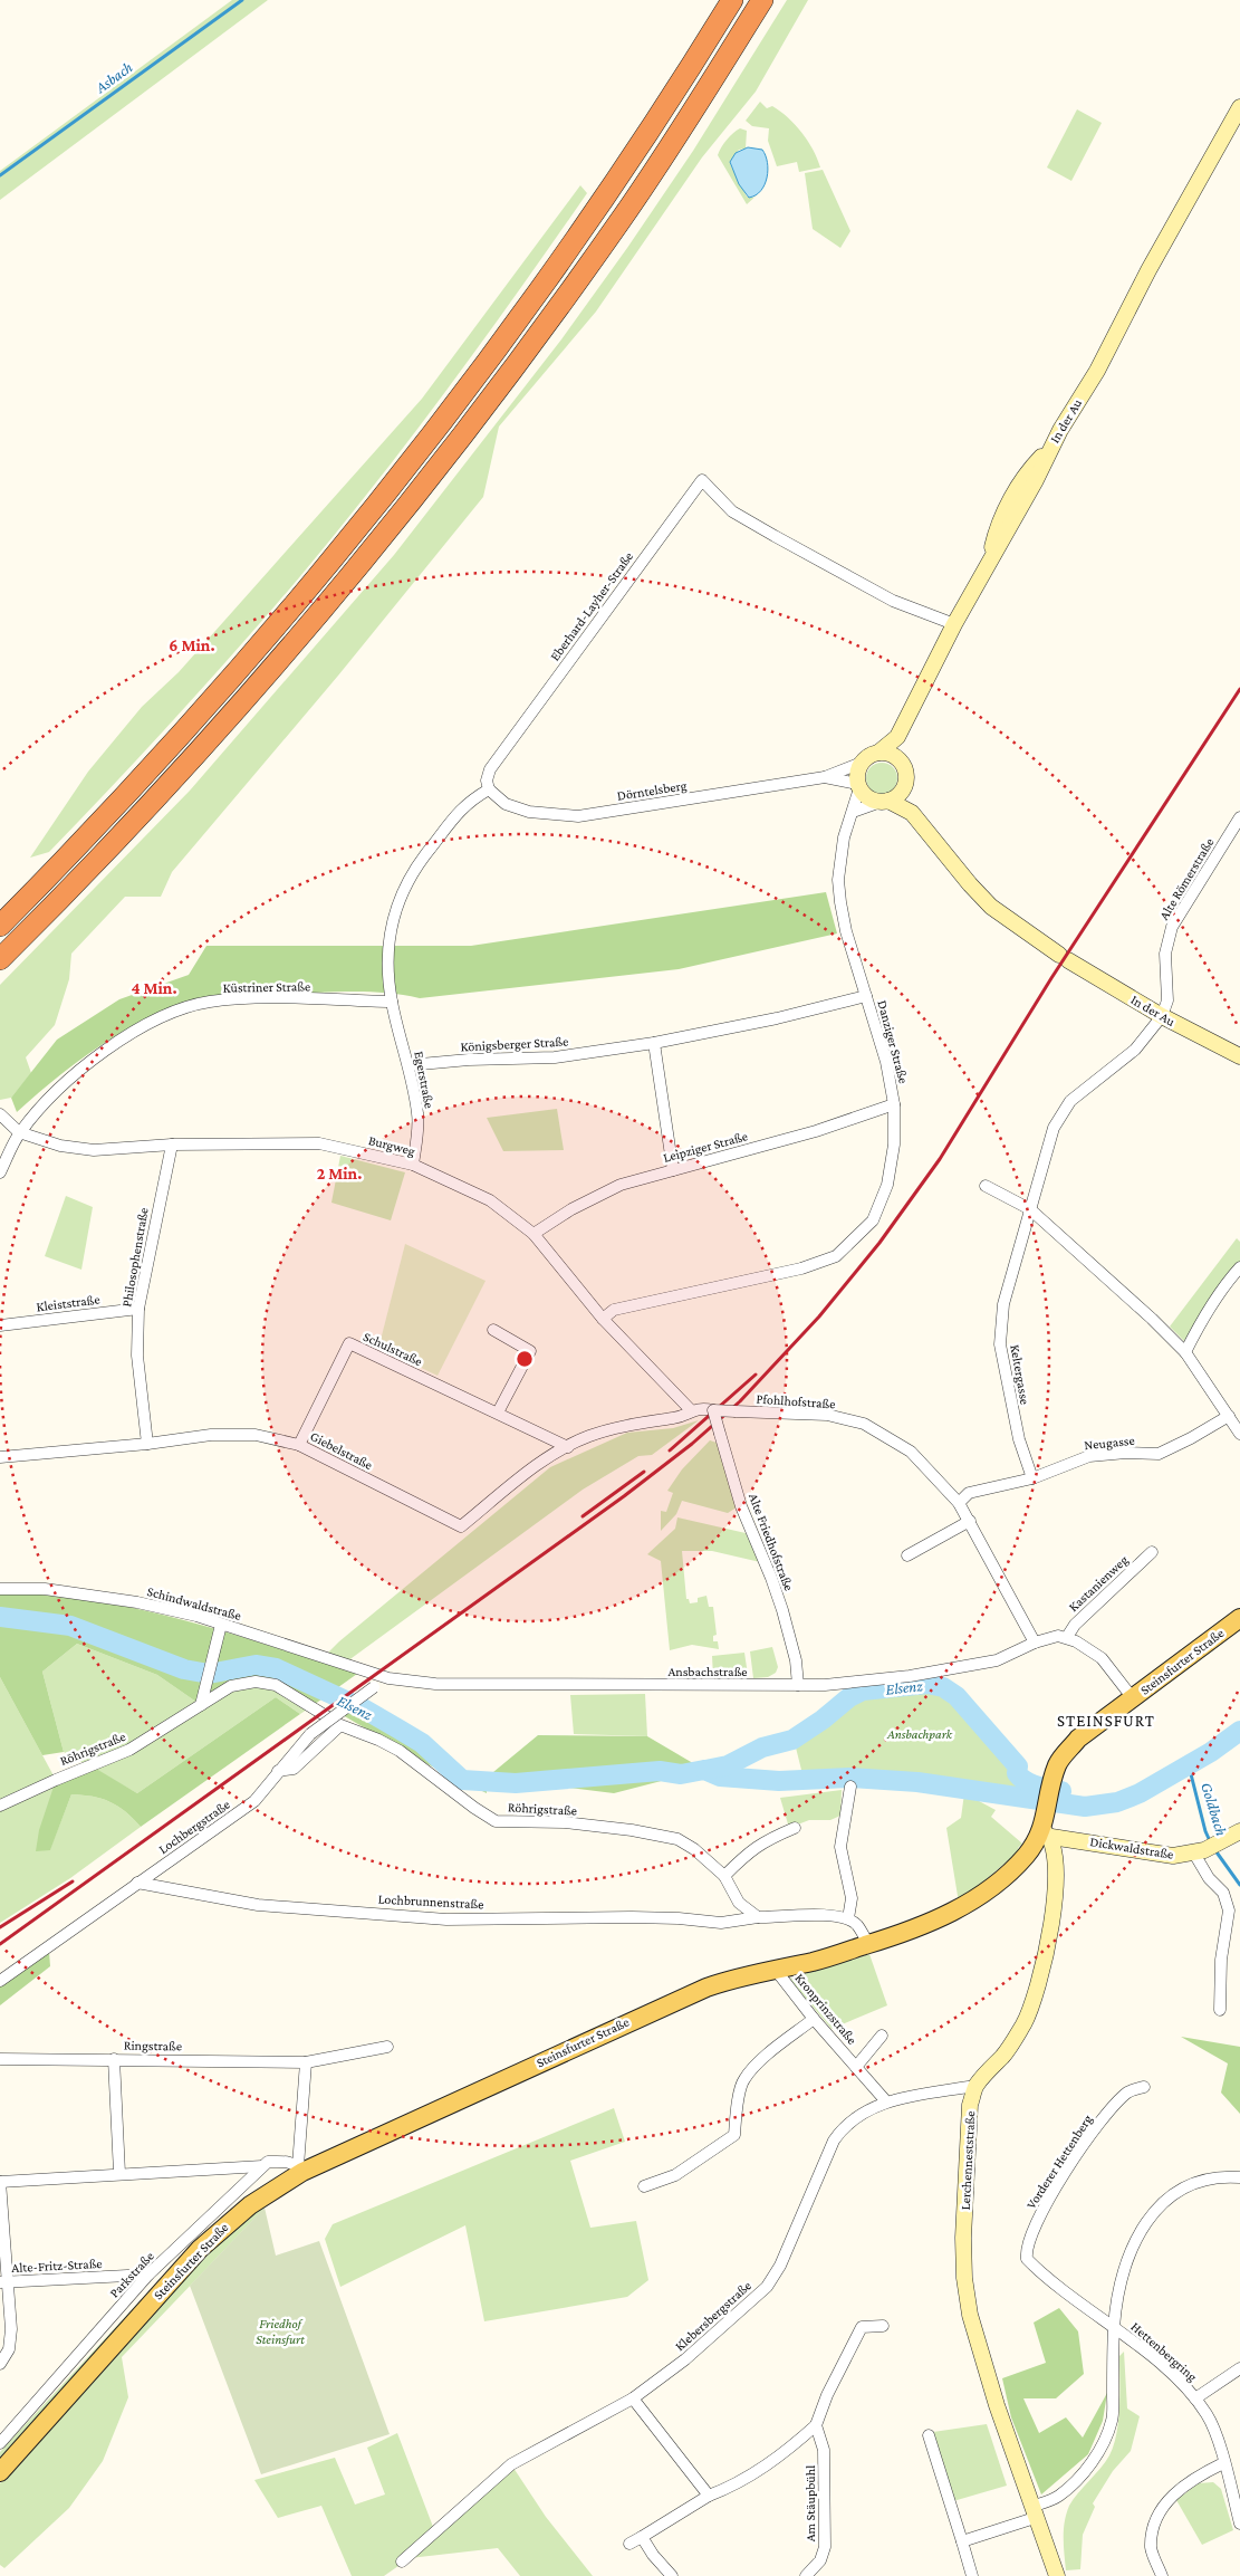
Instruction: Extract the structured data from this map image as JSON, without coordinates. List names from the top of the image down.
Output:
{
  "streets": {
    "main road": ["Steinsfurter Straße"],
    "street": [
      "In der Au",
      "Eberhard-Layher-Straße",
      "Dörntelsberg",
      "Alte Römerstraße",
      "Küstriner Straße",
      "Danziger Straße",
      "Königsberger Straße",
      "Egerstraße",
      "Burgweg",
      "Leipziger Straße",
      "Philosophenstraße",
      "Kleiststraße",
      "Schulstraße",
      "Keltergasse",
      "Pfohlhofstraße",
      "Neugasse",
      "Giebelstraße",
      "Alte Friedhofstraße",
      "Kastanienweg",
      "Schindwaldstraße",
      "Ansbachstraße",
      "Röhrigstraße",
      "Lochbergstraße",
      "Dickwaldstraße",
      "Lochbrunnenstraße",
      "Kronprinzstraße",
      "Ringstraße",
      "Lerchenneststraße",
      "Vorderer Hettenberg",
      "Alte-Fritz-Straße",
      "Parkstraße",
      "Klebersbergstraße",
      "Hettenbergring",
      "Am Stäupbühl"
    ]
  },
  "crossings": [
    ["In der Au", "Eberhard-Layher-Straße"],
    ["In der Au", "Dörntelsberg"],
    ["In der Au", "Alte Römerstraße"],
    ["In der Au", "Danziger Straße"],
    ["Eberhard-Layher-Straße", "Dörntelsberg"],
    ["Dörntelsberg", "Danziger Straße"],
    ["Alte Römerstraße", "Keltergasse"],
    ["Küstriner Straße", "Egerstraße"],
    ["Küstriner Straße", "Burgweg"],
    ["Danziger Straße", "Königsberger Straße"],
    ["Danziger Straße", "Burgweg"],
    ["Danziger Straße", "Leipziger Straße"],
    ["Königsberger Straße", "Egerstraße"],
    ["Egerstraße", "Burgweg"],
    ["Burgweg", "Leipziger Straße"],
    ["Burgweg", "Philosophenstraße"],
    ["Burgweg", "Pfohlhofstraße"],
    ["Burgweg", "Alte Friedhofstraße"],
    ["Philosophenstraße", "Kleiststraße"],
    ["Philosophenstraße", "Giebelstraße"],
    ["Schulstraße", "Giebelstraße"],
    ["Keltergasse", "Neugasse"],
    ["Pfohlhofstraße", "Neugasse"],
    ["Pfohlhofstraße", "Alte Friedhofstraße"],
    ["Pfohlhofstraße", "Ansbachstraße"],
    ["Alte Friedhofstraße", "Ansbachstraße"],
    ["Schindwaldstraße", "Ansbachstraße"],
    ["Steinsfurter Straße", "Dickwaldstraße"],
    ["Steinsfurter Straße", "Kronprinzstraße"],
    ["Steinsfurter Straße", "Lerchenneststraße"],
    ["Ansbachstraße", "Lochbergstraße"],
    ["Röhrigstraße", "Lochbrunnenstraße"],
    ["Lochbergstraße", "Lochbrunnenstraße"],
    ["Dickwaldstraße", "Lerchenneststraße"],
    ["Kronprinzstraße", "Klebersbergstraße"],
    ["Lerchenneststraße", "Hettenbergring"],
    ["Vorderer Hettenberg", "Hettenbergring"],
    ["Alte-Fritz-Straße", "Parkstraße"]
  ],
  "districts": ["STEINSFURT"],
  "water": ["Asbach", "Elsenz", "Goldbach"],
  "parks": ["Ansbachpark", "Friedhof Steinsfurt"],
  "rings": ["6 Min.", "4 Min.", "2 Min."]
}
